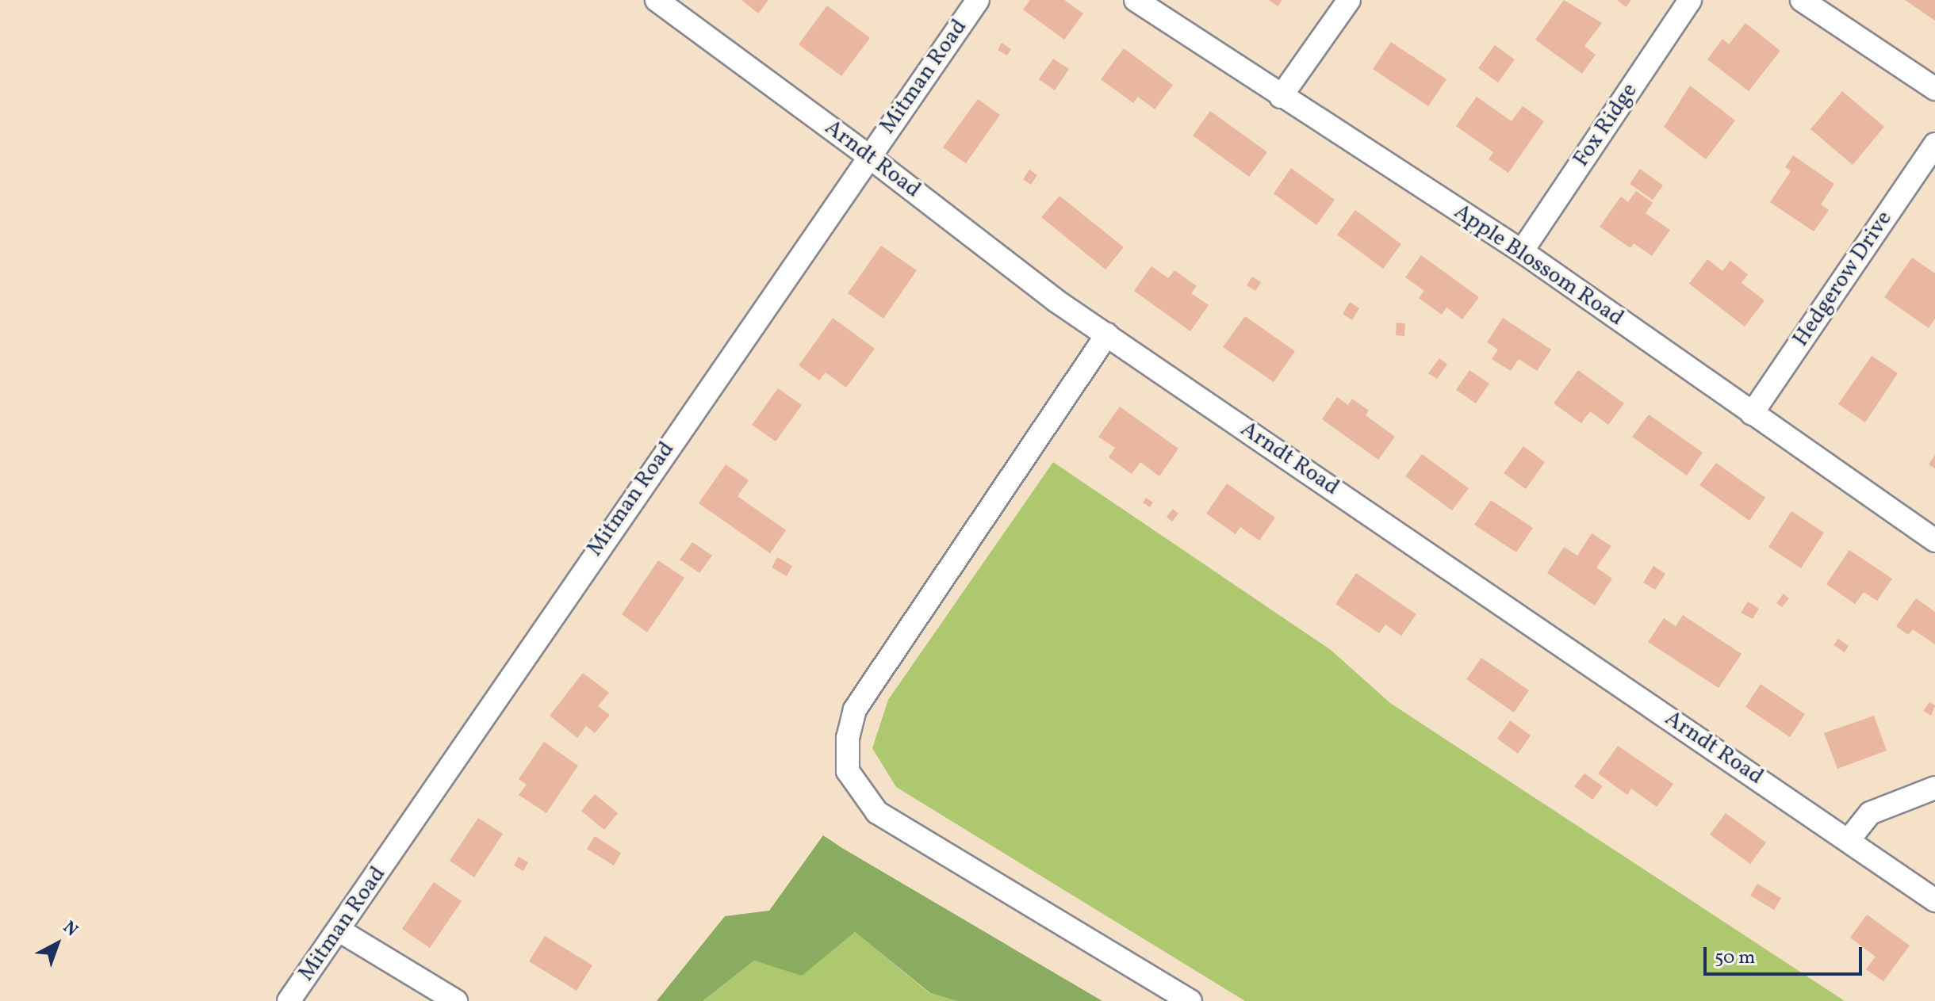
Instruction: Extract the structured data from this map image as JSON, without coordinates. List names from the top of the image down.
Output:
{
  "streets": {
    "street": [
      "Mitman Road",
      "Fox Ridge",
      "Arndt Road",
      "Apple Blossom Road",
      "Hedgerow Drive"
    ]
  },
  "crossings": [
    ["Mitman Road", "Arndt Road"],
    ["Fox Ridge", "Apple Blossom Road"],
    ["Apple Blossom Road", "Hedgerow Drive"]
  ],
  "scale_bar": "50 m",
  "north": "top right"
}
